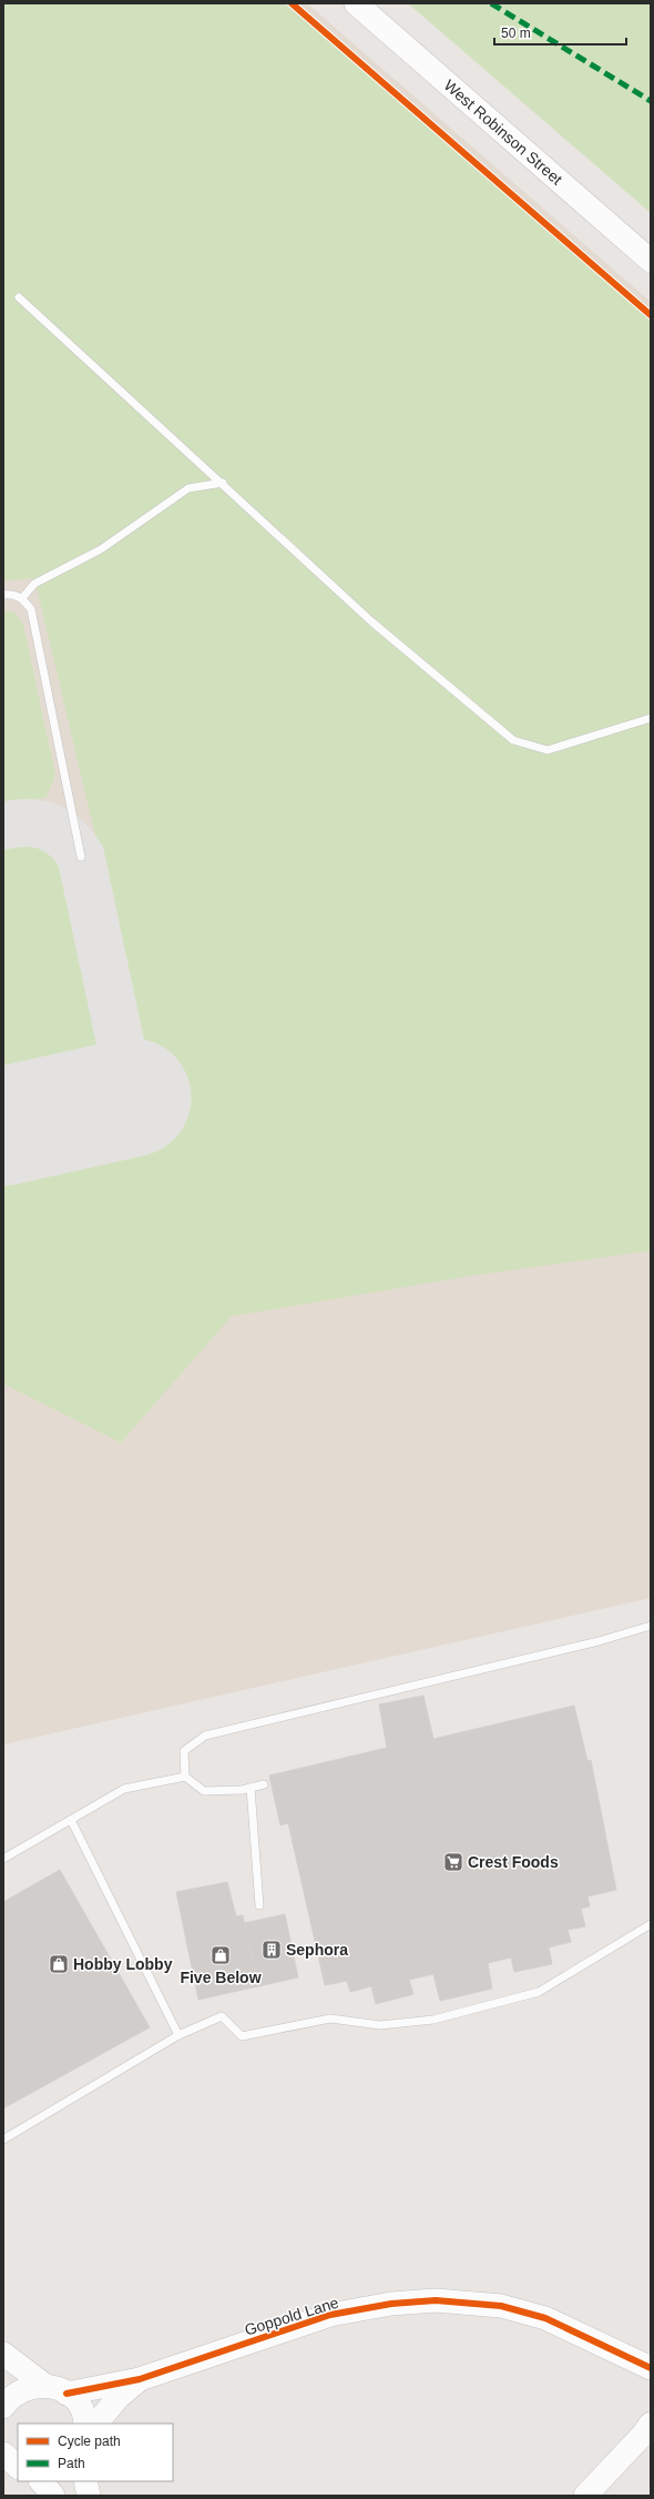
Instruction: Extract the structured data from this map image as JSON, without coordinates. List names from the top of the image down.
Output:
{
  "streets": {
    "street": ["West Robinson Street", "Goppold Lane"]
  },
  "places": {
    "supermarket": ["Crest Foods"],
    "building": ["Sephora"],
    "shop": ["Five Below", "Hobby Lobby"]
  },
  "legend": ["Cycle path", "Path"],
  "scale_bar": "50 m"
}
